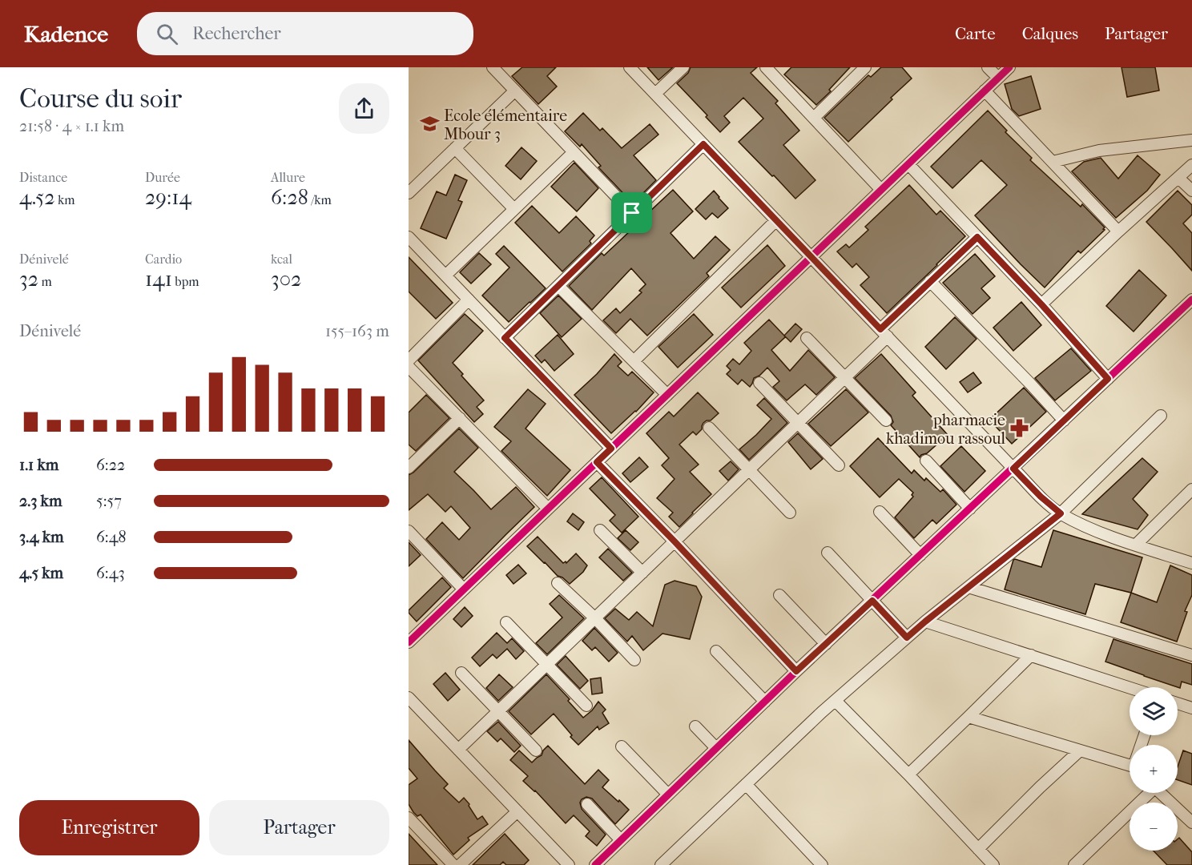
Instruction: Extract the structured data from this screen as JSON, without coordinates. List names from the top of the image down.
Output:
{
  "places": {
    "school or university": ["Ecole élémentaire Mbour 3"],
    "pharmacy": ["pharmacie khadimou rassoul"]
  },
  "page": {
    "header": "Kadence",
    "search": "Rechercher",
    "nav": ["Carte", "Calques", "Partager"],
    "heading": ["Course du soir", "21:58 · 4 × 1.1 km"],
    "stats": [
      ["Distance", "4.52 km"],
      ["Durée", "29:14"],
      ["Allure", "6:28 /km"],
      ["Dénivelé", "32 m"],
      ["Cardio", "141 bpm"],
      ["kcal", "302"]
    ],
    "chart": ["Dénivelé", "155–163 m"],
    "list": [
      {
        "name": "1.1 km",
        "note": "6:22"
      },
      {
        "name": "2.3 km",
        "note": "5:57"
      },
      {
        "name": "3.4 km",
        "note": "6:48"
      },
      {
        "name": "4.5 km",
        "note": "6:43"
      }
    ],
    "map_buttons": ["+", "−"],
    "buttons": ["Enregistrer", "Partager"]
  }
}
